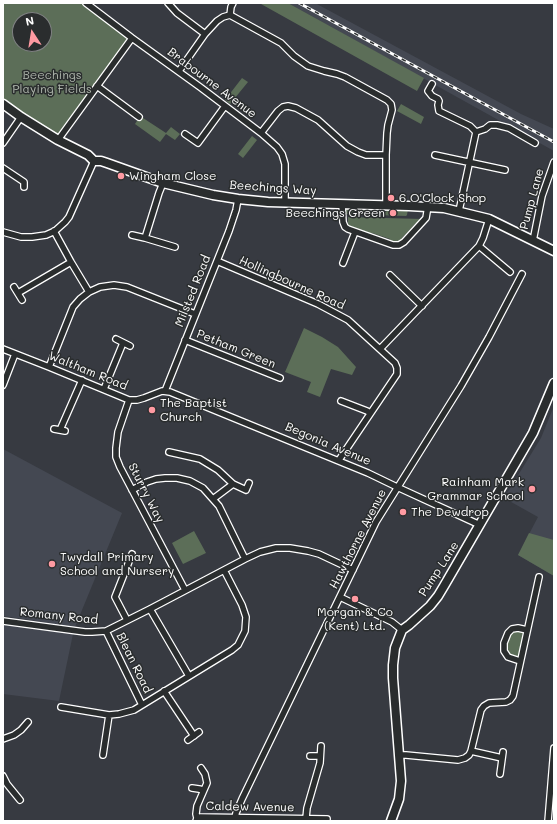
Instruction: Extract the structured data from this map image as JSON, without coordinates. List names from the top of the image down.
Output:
{
  "streets": {
    "street": [
      "Brabourne Avenue",
      "Beechings Way",
      "Pump Lane",
      "Hollingbourne Road",
      "Milsted Road",
      "Petham Green",
      "Waltham Road",
      "Begonia Avenue",
      "Sturry Way",
      "Hawthorne Avenue",
      "Romany Road",
      "Blean Road",
      "Caldew Avenue"
    ]
  },
  "crossings": [
    ["Brabourne Avenue", "Beechings Way"],
    ["Beechings Way", "Pump Lane"],
    ["Beechings Way", "Milsted Road"],
    ["Pump Lane", "Begonia Avenue"],
    ["Hollingbourne Road", "Milsted Road"],
    ["Hollingbourne Road", "Begonia Avenue"],
    ["Milsted Road", "Petham Green"],
    ["Milsted Road", "Waltham Road"],
    ["Milsted Road", "Begonia Avenue"],
    ["Waltham Road", "Begonia Avenue"],
    ["Waltham Road", "Sturry Way"],
    ["Begonia Avenue", "Hawthorne Avenue"],
    ["Sturry Way", "Romany Road"],
    ["Hawthorne Avenue", "Romany Road"],
    ["Hawthorne Avenue", "Caldew Avenue"],
    ["Romany Road", "Blean Road"]
  ],
  "parks": ["Beechings Playing Fields"],
  "places": [
    "Wingham Close",
    "6 O'Clock Shop",
    "Beechings Green",
    "The Baptist Church",
    "Rainham Mark Grammar School",
    "The Dewdrop",
    "Twydall Primary School and Nursery",
    "Morgan & Co (Kent) Ltd."
  ],
  "north": "top"
}
